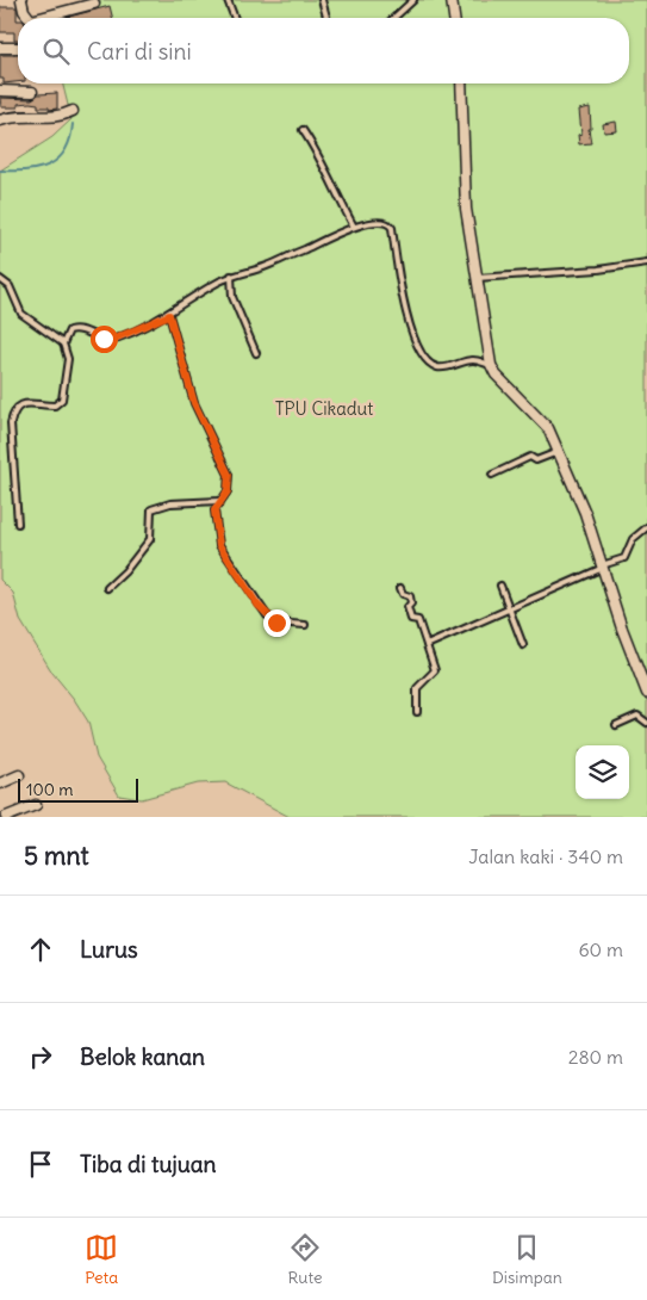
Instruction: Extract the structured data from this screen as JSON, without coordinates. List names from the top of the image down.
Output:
{
  "parks": ["TPU Cikadut"],
  "scale_bar": "100 m",
  "page": {
    "search": "Cari di sini",
    "scale": "100 m",
    "heading": ["5 mnt", "Jalan kaki · 340 m"],
    "list": [
      ["Lurus", "60 m"],
      ["Belok kanan", "280 m"],
      "Tiba di tujuan"
    ],
    "nav": ["Peta", "Rute", "Disimpan"]
  }
}
